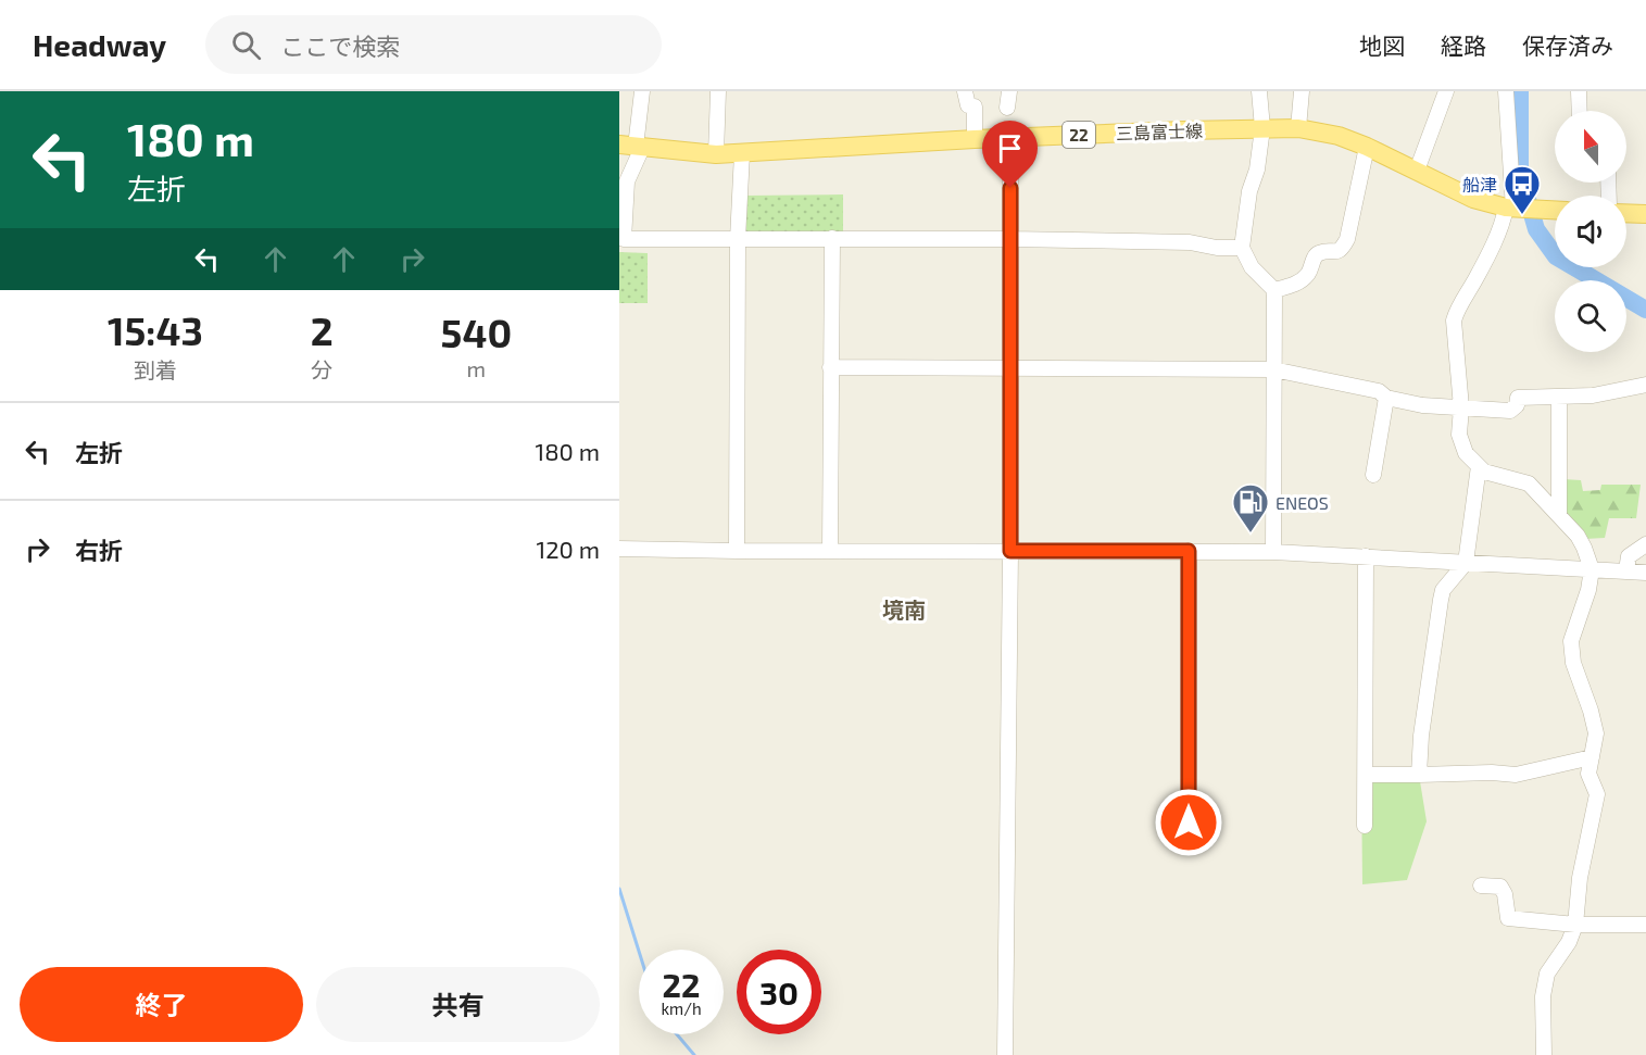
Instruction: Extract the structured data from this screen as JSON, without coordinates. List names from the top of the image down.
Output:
{
  "streets": {
    "main road": ["三島富士線", "22"]
  },
  "districts": ["境南"],
  "places": {
    "bus stop": ["船津"],
    "fuel station": ["ENEOS"]
  },
  "north": "top",
  "page": {
    "header": "Headway",
    "search": "ここで検索",
    "nav": ["地図", "経路", "保存済み"],
    "turn": ["180 m", "左折"],
    "eta": [
      "15:43",
      "到着",
      "2",
      "分",
      "540",
      "m"
    ],
    "list": [
      {
        "name": "左折",
        "value": "180 m"
      },
      {
        "name": "右折",
        "value": "120 m"
      }
    ],
    "speed": "22 km/h",
    "limit": "30",
    "buttons": ["終了", "共有"]
  }
}
